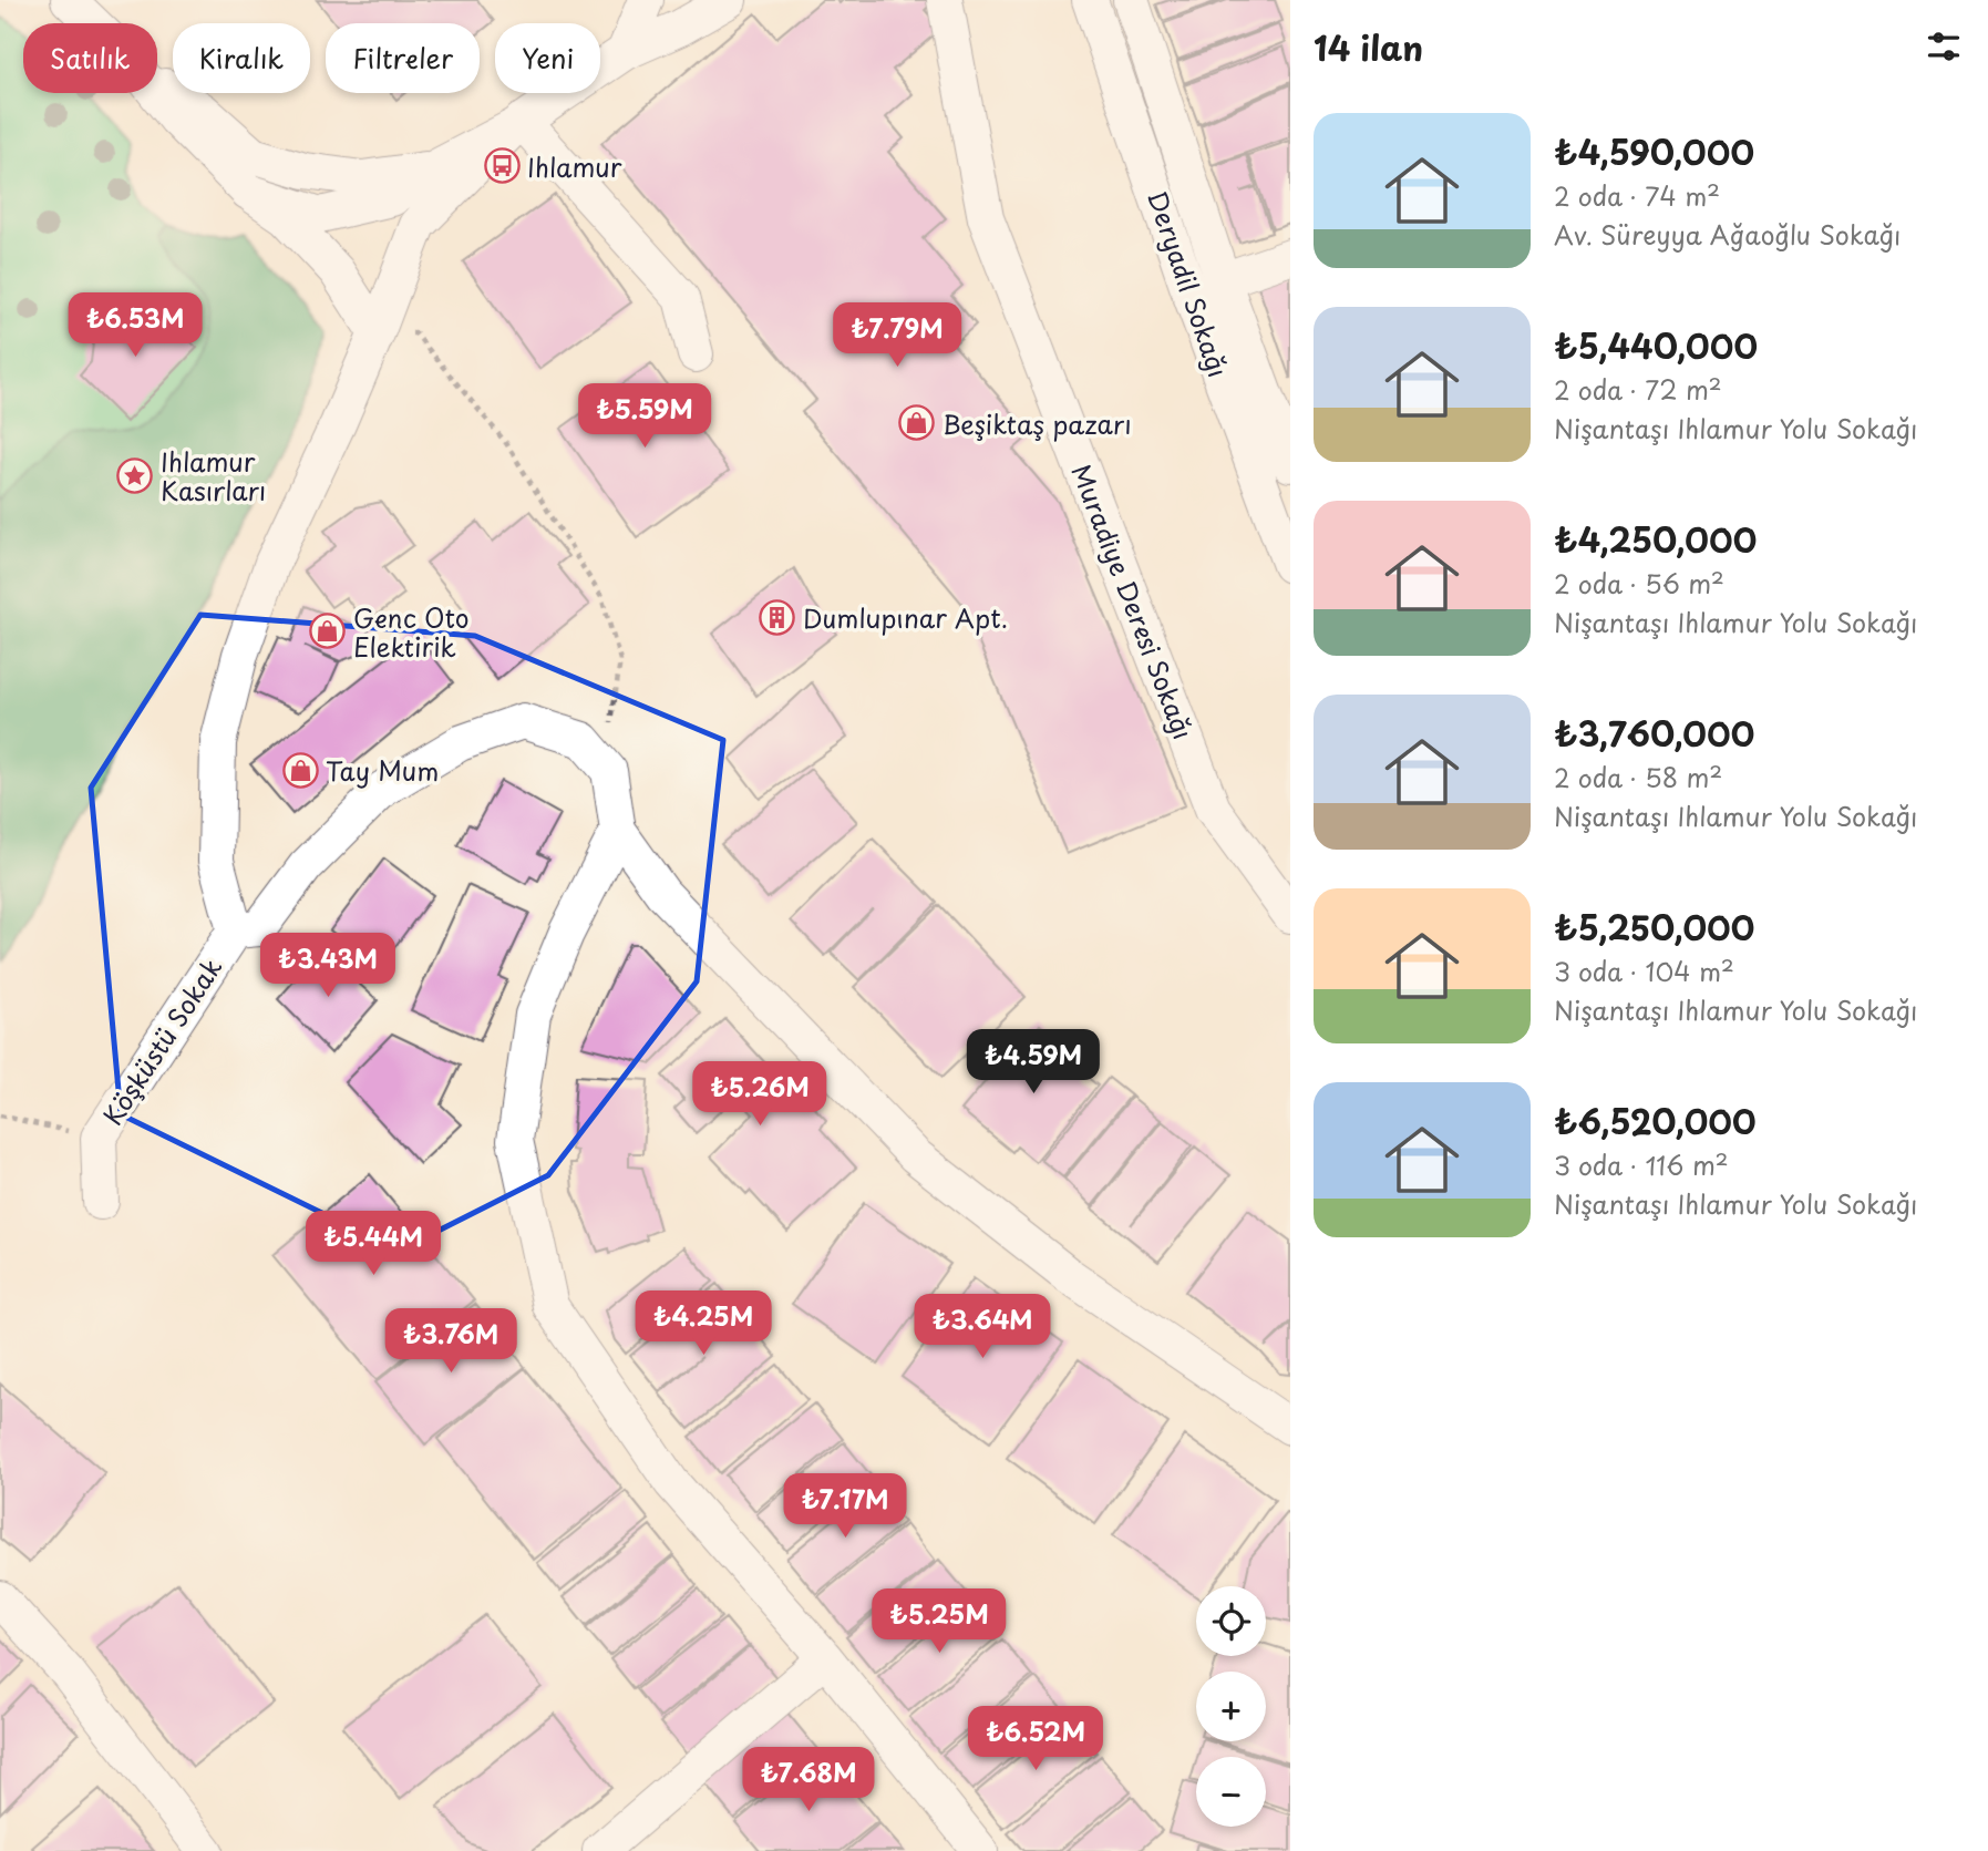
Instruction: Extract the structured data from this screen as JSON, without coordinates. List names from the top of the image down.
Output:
{
  "streets": {
    "street": ["Deryadil Sokağı", "Muradiye Deresi Sokağı", "Köşküstü Sokak"]
  },
  "places": {
    "bus stop": ["Ihlamur"],
    "shop": ["Beşiktaş pazarı", "Genc Oto Elektirik", "Tay Mum"],
    "place": ["Ihlamur Kasırları"],
    "building": ["Dumlupınar Apt."]
  },
  "page": {
    "heading": "14 ilan",
    "chip": [
      "Satılık",
      "Kiralık",
      "Filtreler",
      "Yeni"
    ],
    "list": [
      {
        "name": "₺4,590,000",
        "note": "2 oda · 74 m² · Av. Süreyya Ağaoğlu Sokağı"
      },
      {
        "name": "₺5,440,000",
        "note": "2 oda · 72 m² · Nişantaşı Ihlamur Yolu Sokağı"
      },
      {
        "name": "₺4,250,000",
        "note": "2 oda · 56 m² · Nişantaşı Ihlamur Yolu Sokağı"
      },
      {
        "name": "₺3,760,000",
        "note": "2 oda · 58 m² · Nişantaşı Ihlamur Yolu Sokağı"
      },
      {
        "name": "₺5,250,000",
        "note": "3 oda · 104 m² · Nişantaşı Ihlamur Yolu Sokağı"
      },
      {
        "name": "₺6,520,000",
        "note": "3 oda · 116 m² · Nişantaşı Ihlamur Yolu Sokağı"
      }
    ],
    "price": [
      "₺6.53M",
      "₺7.79M",
      "₺5.59M",
      "₺3.43M",
      "₺4.59M",
      "₺5.26M",
      "₺5.44M",
      "₺4.25M",
      "₺3.64M",
      "₺3.76M",
      "₺7.17M",
      "₺5.25M",
      "₺6.52M",
      "₺7.68M"
    ],
    "map_buttons": ["+", "−"]
  }
}
